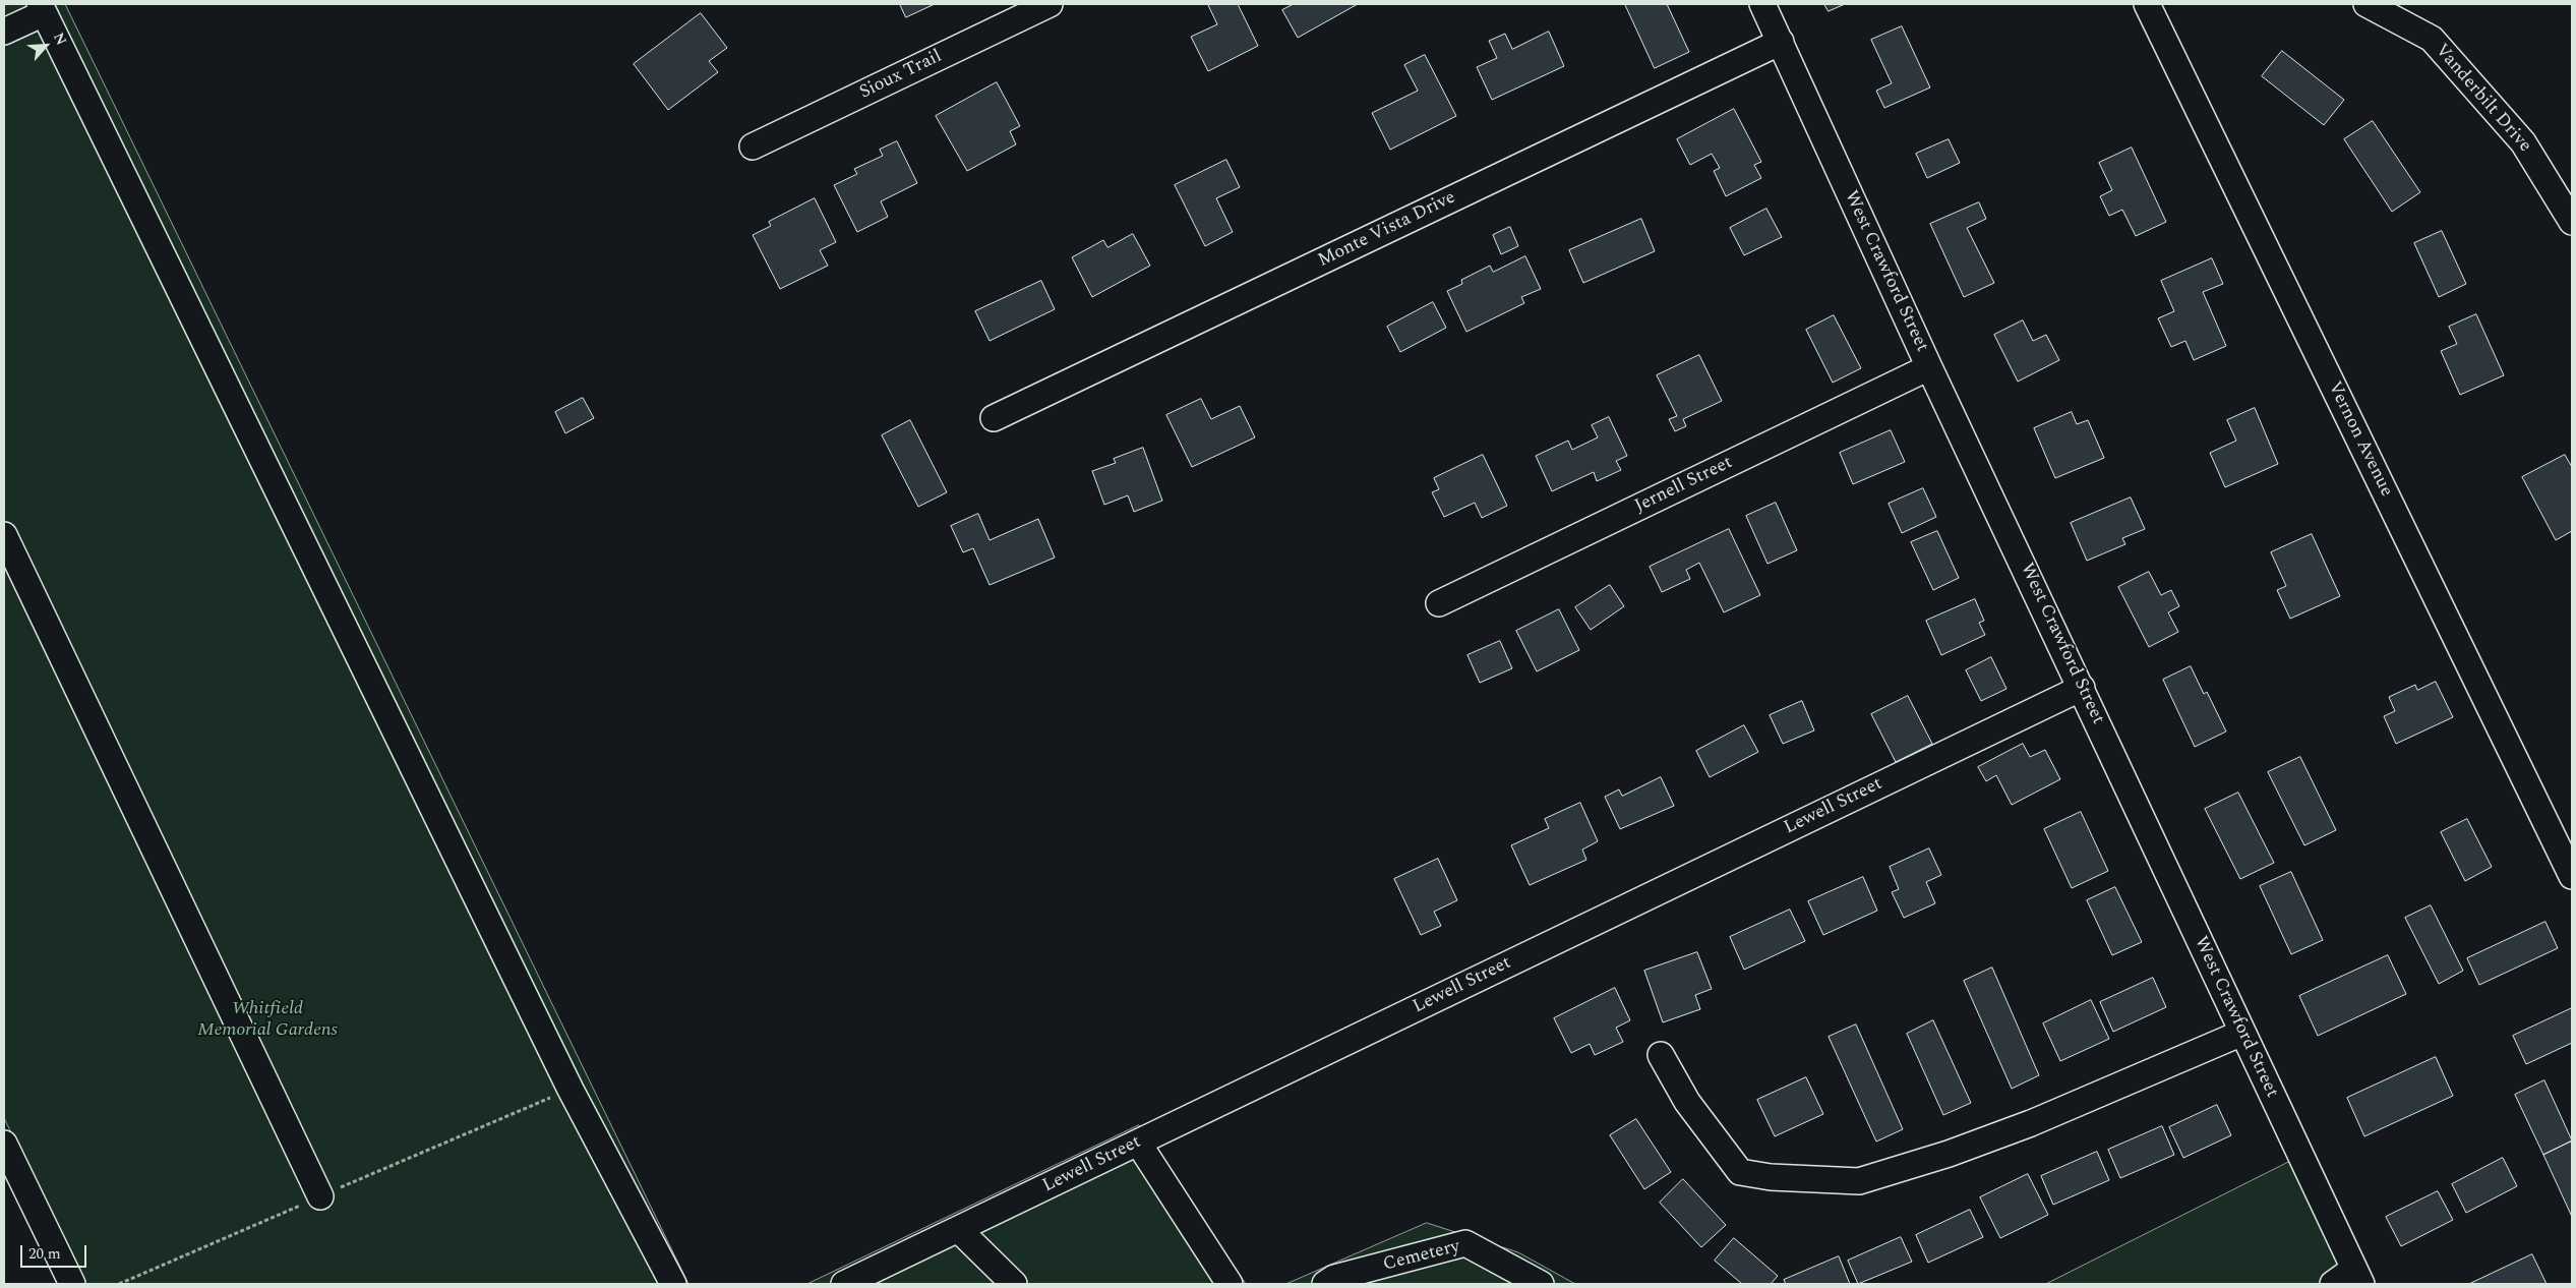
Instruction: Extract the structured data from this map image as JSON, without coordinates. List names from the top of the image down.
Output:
{
  "streets": {
    "street": [
      "Sioux Trail",
      "Vanderbilt Drive",
      "Monte Vista Drive",
      "West Crawford Street",
      "Vernon Avenue",
      "Jernell Street",
      "Lewell Street",
      "Cemetery"
    ]
  },
  "crossings": [
    ["Monte Vista Drive", "West Crawford Street"],
    ["West Crawford Street", "Jernell Street"],
    ["West Crawford Street", "Lewell Street"]
  ],
  "parks": ["Whitfield Memorial Gardens"],
  "scale_bar": "20 m",
  "north": "top right"
}
